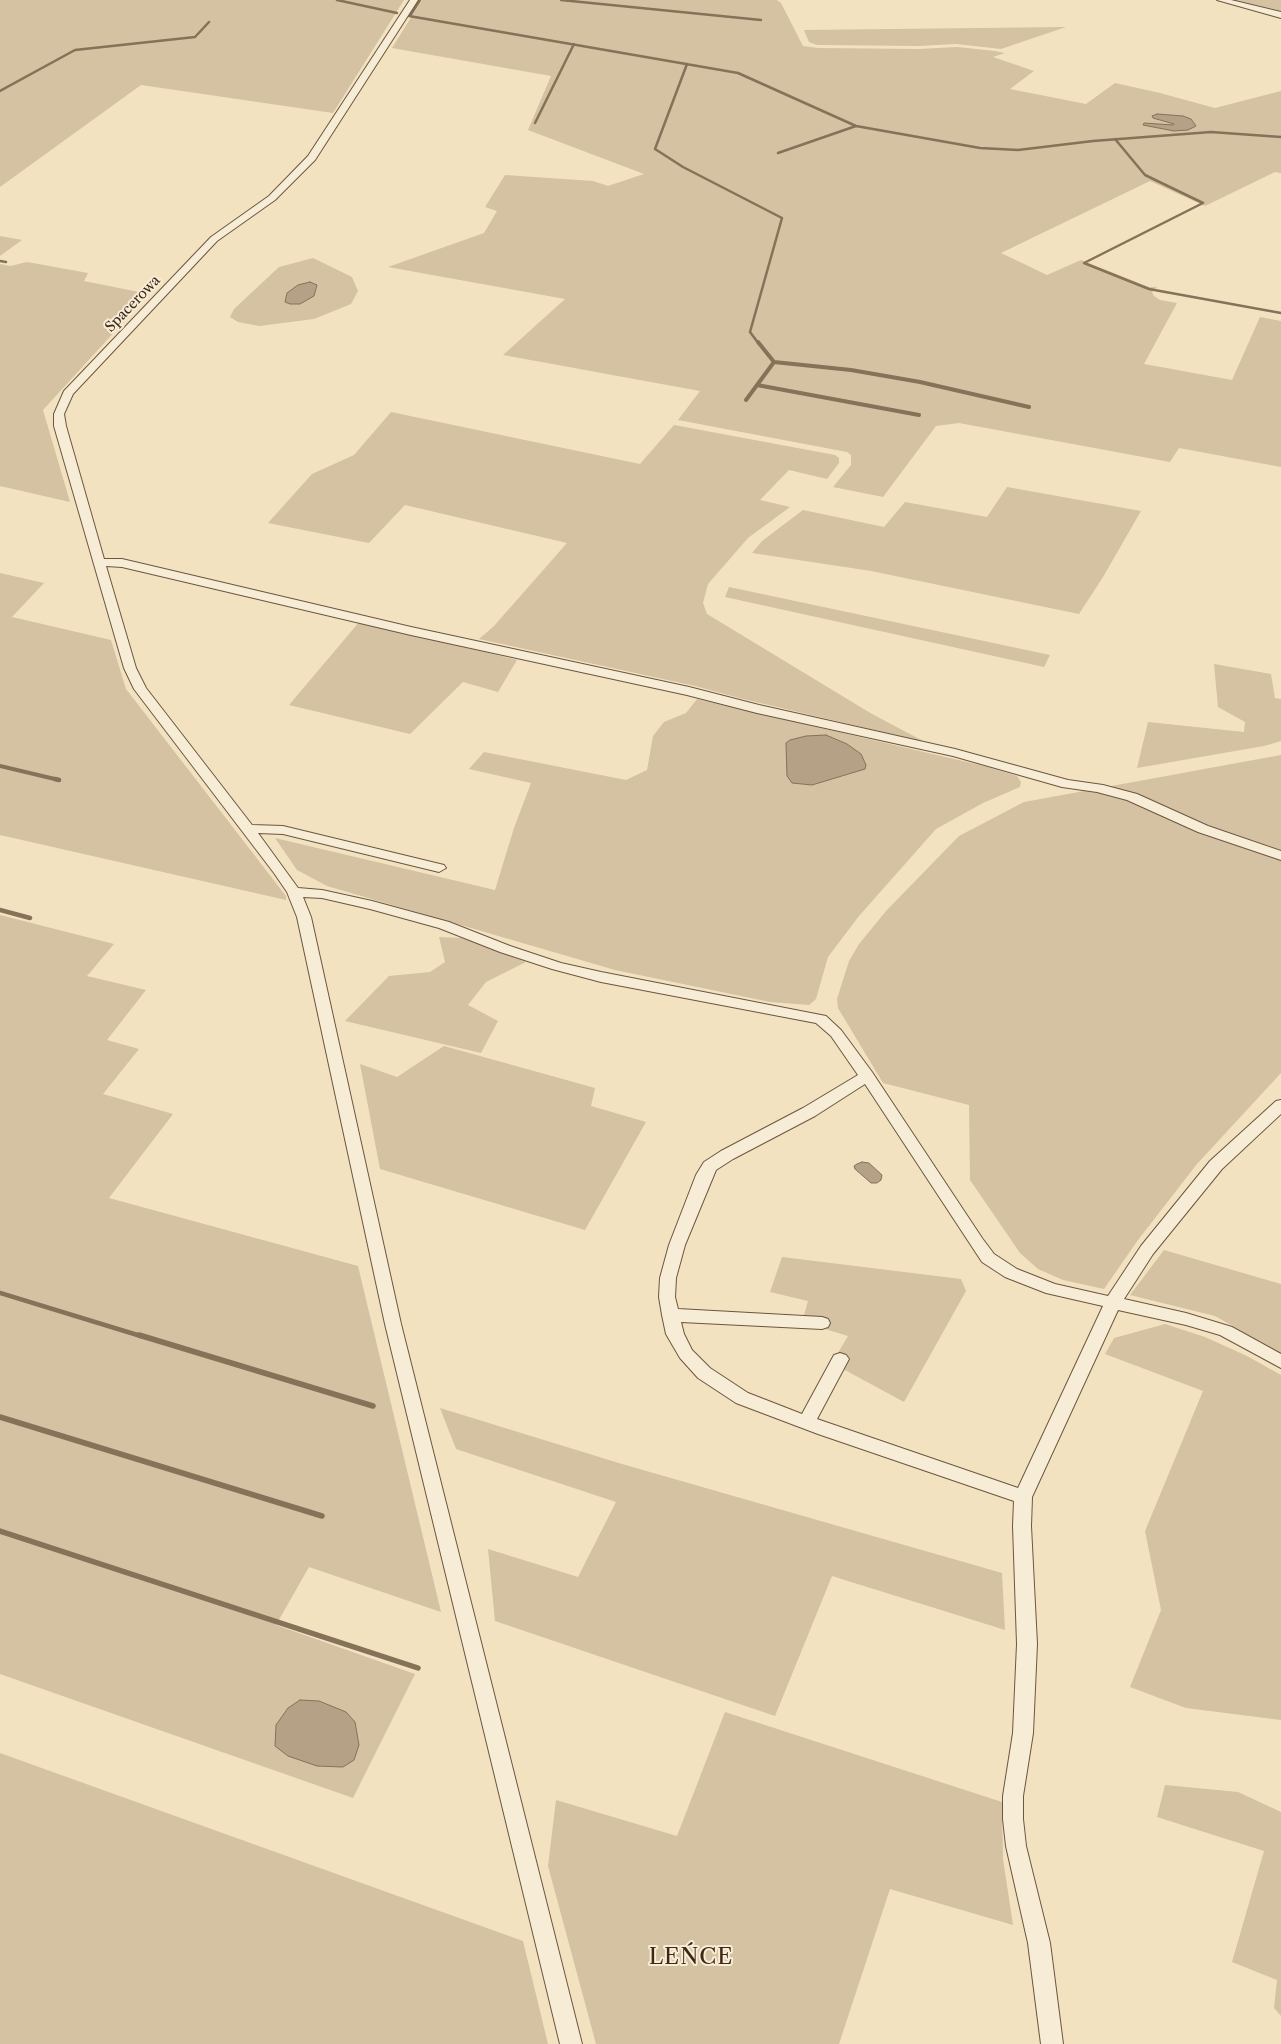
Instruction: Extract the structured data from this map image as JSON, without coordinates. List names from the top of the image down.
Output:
{
  "streets": {
    "street": ["Spacerowa"]
  },
  "districts": ["LEŃCE"]
}
